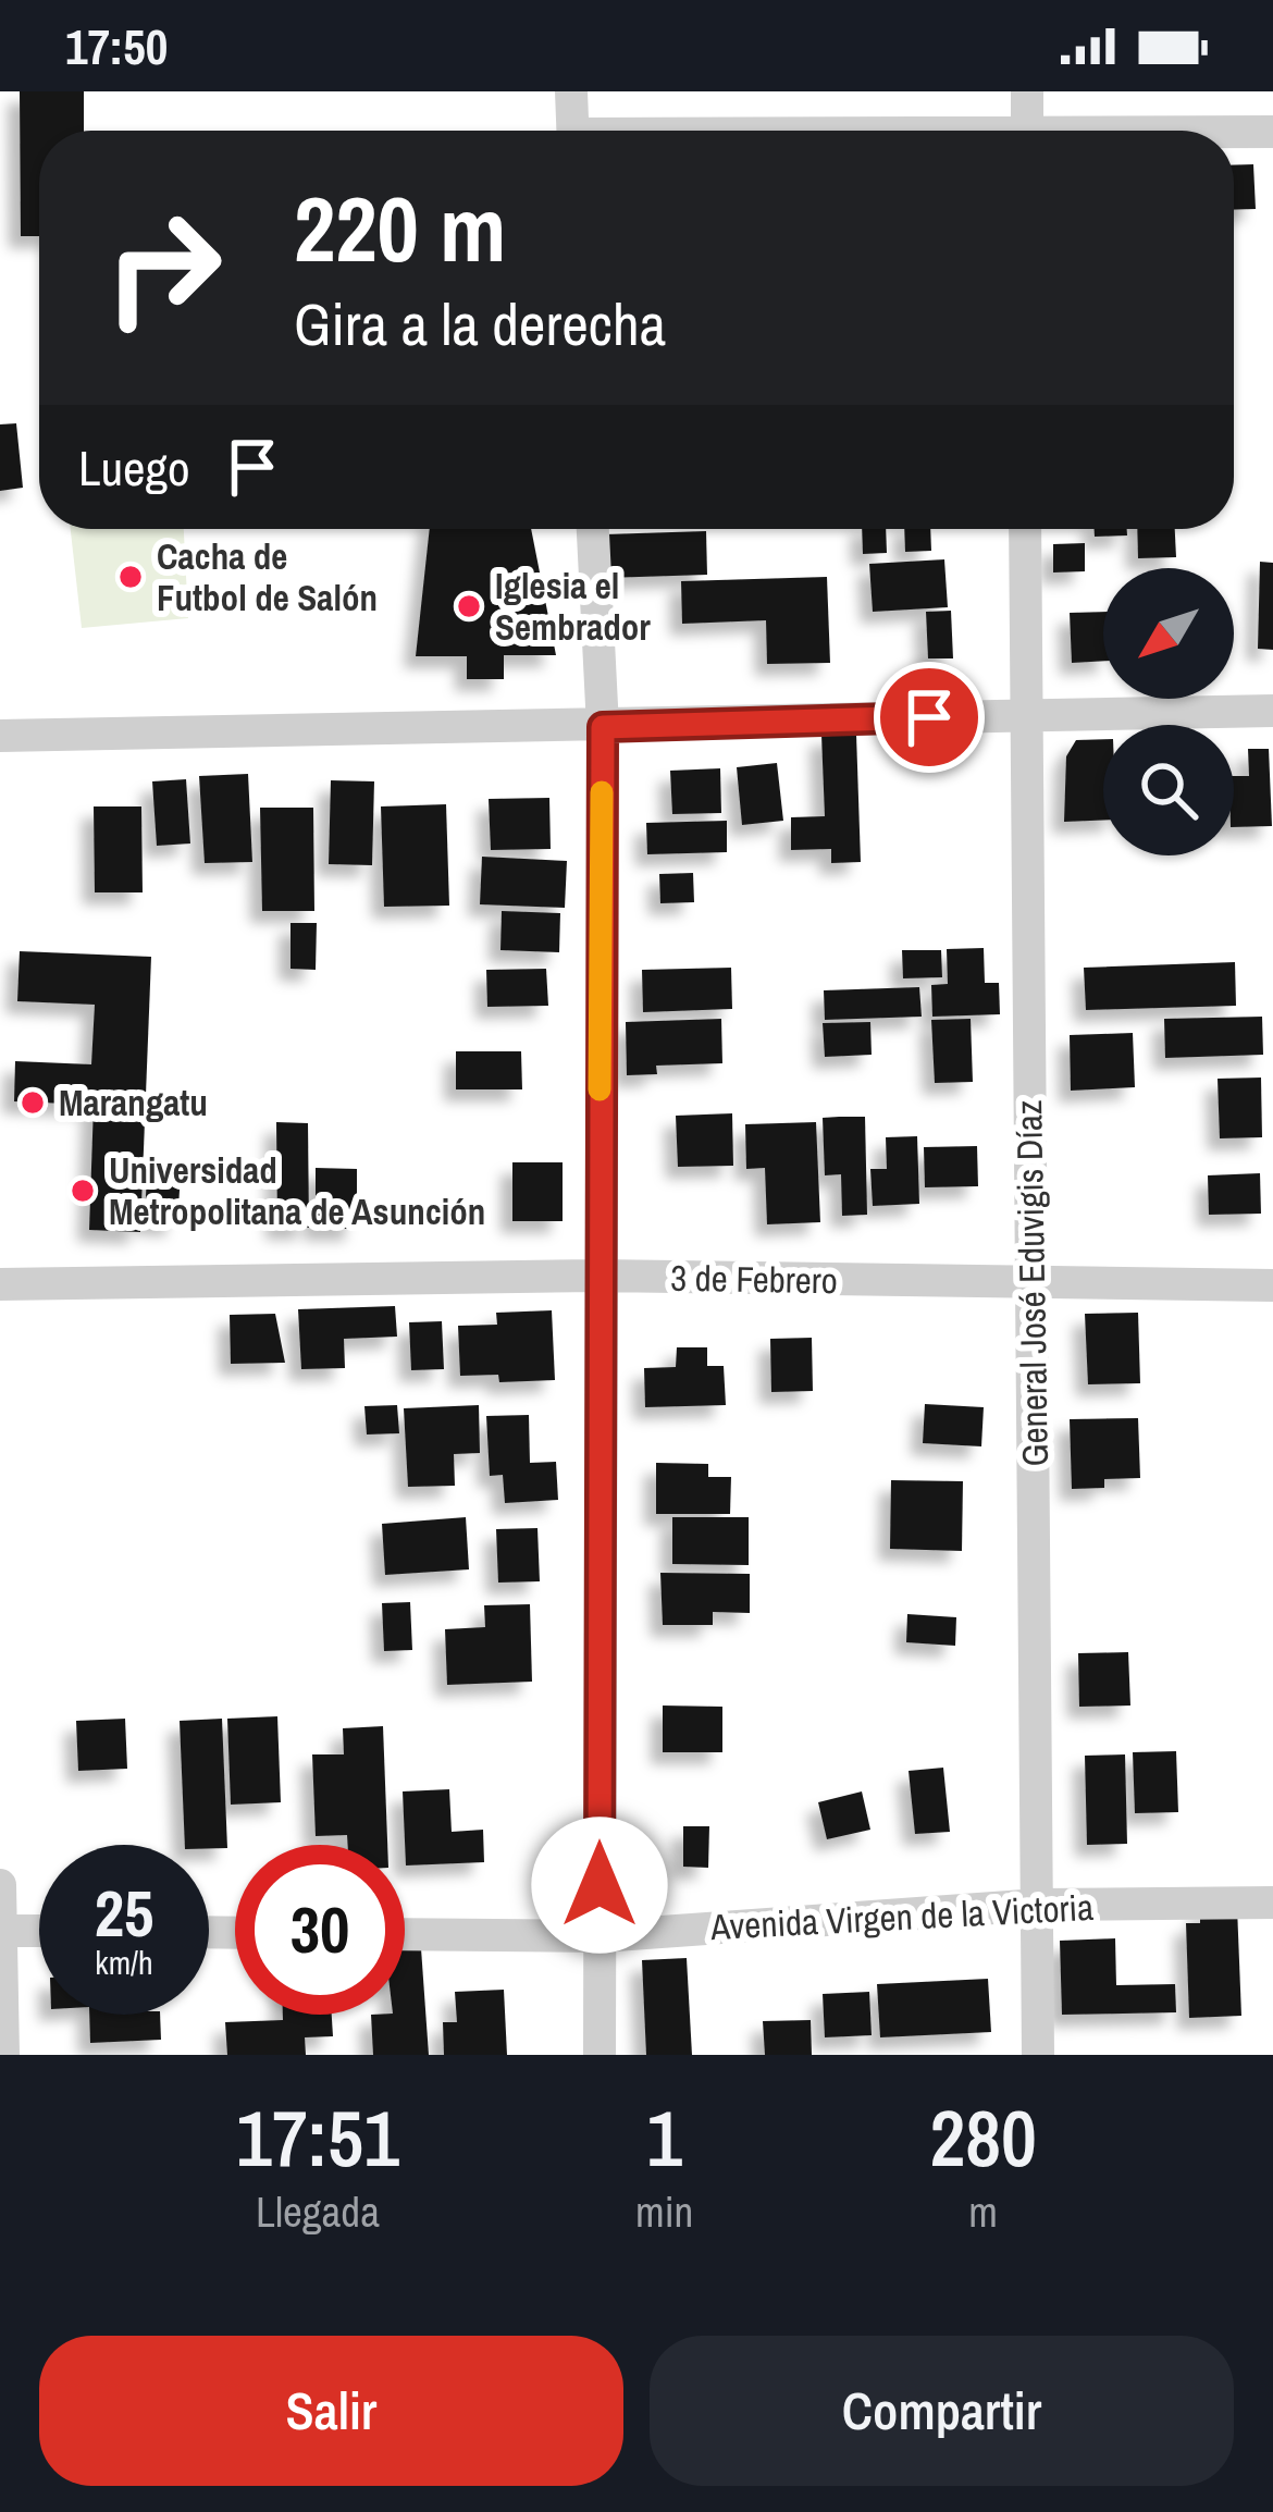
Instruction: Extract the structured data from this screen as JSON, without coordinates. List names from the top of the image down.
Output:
{
  "streets": {
    "street": ["3 de Febrero", "General José Eduvigis Díaz", "Avenida Virgen de la Victoria"]
  },
  "crossings": [
    ["3 de Febrero", "General José Eduvigis Díaz"],
    ["General José Eduvigis Díaz", "Avenida Virgen de la Victoria"]
  ],
  "places": [
    "Cacha de Futbol de Salón",
    "Iglesia el Sembrador",
    "Marangatu",
    "Universidad Metropolitana de Asunción"
  ],
  "north": "bottom left",
  "page": {
    "status": "17:50",
    "turn": ["220 m", "Gira a la derecha"],
    "then": "Luego",
    "speed": "25 km/h",
    "limit": "30",
    "eta": [
      "17:51",
      "Llegada",
      "1",
      "min",
      "280",
      "m"
    ],
    "buttons": ["Salir", "Compartir"]
  }
}
